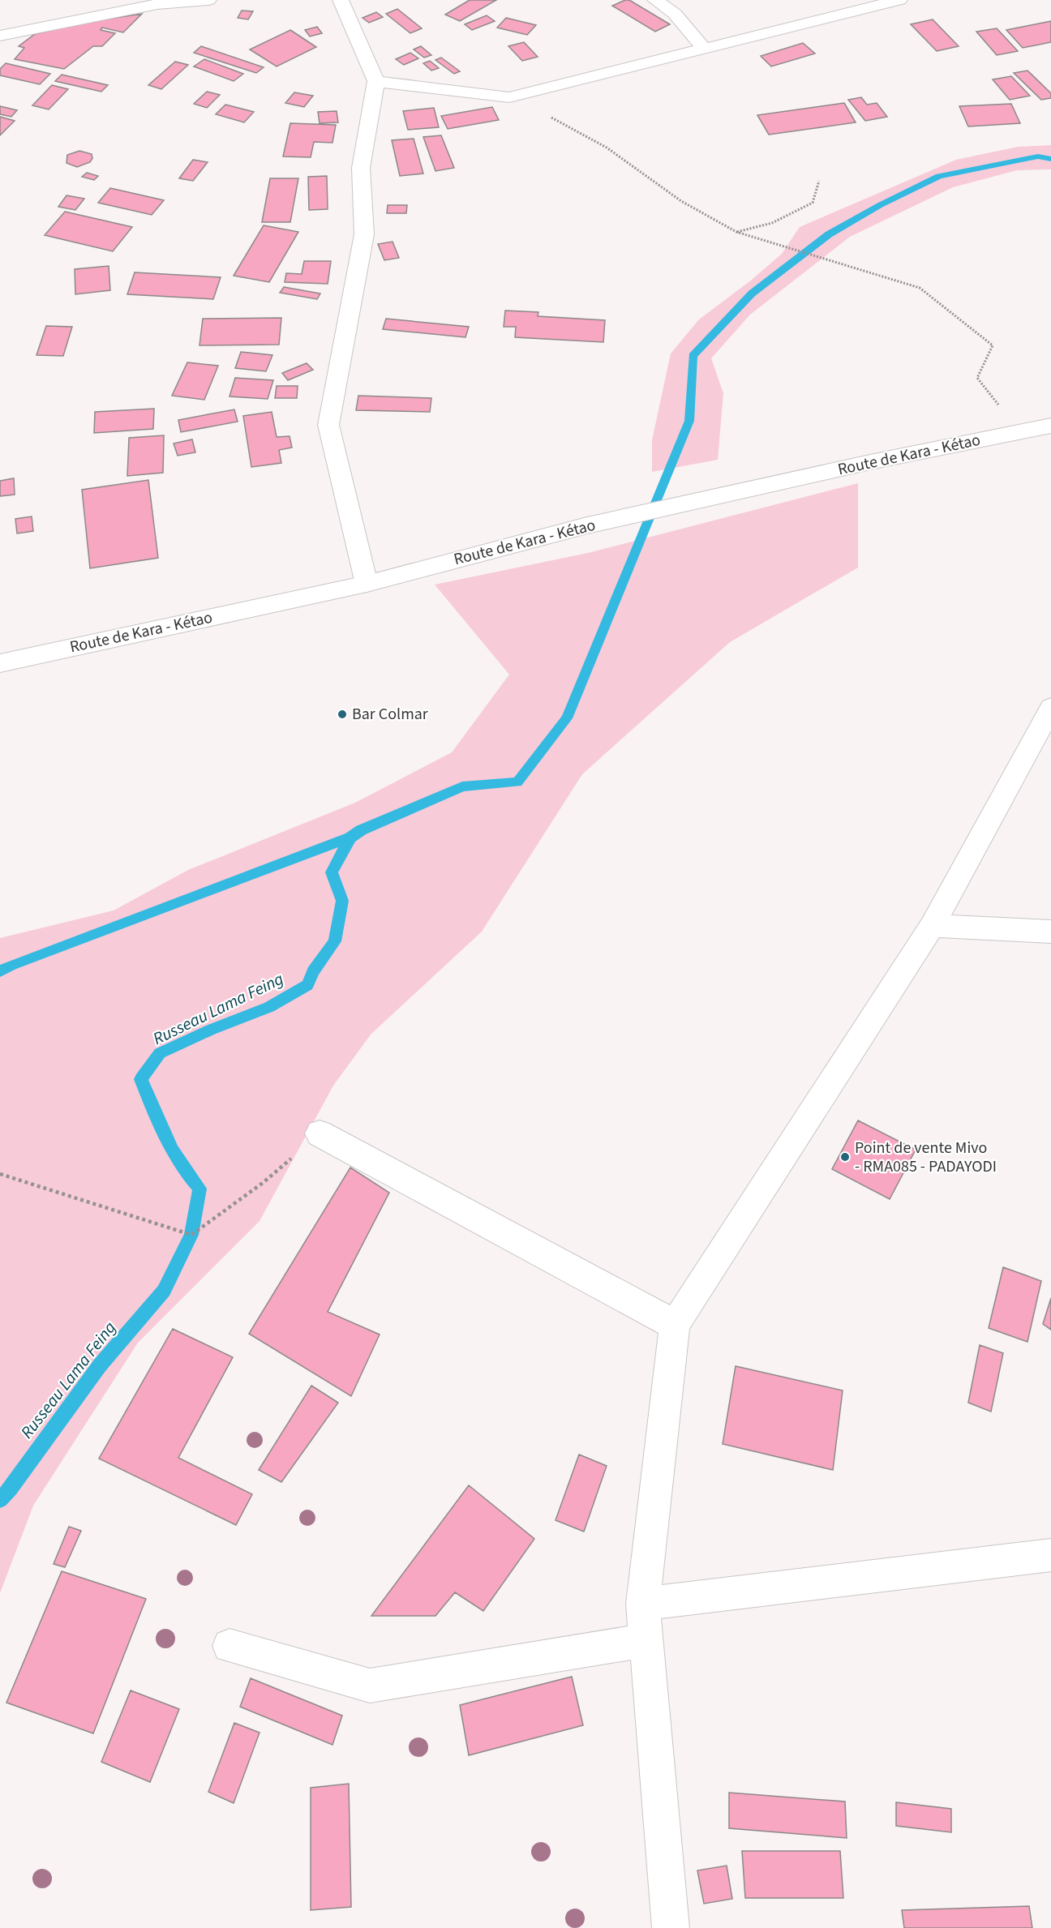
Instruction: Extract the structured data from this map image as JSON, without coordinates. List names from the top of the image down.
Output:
{
  "streets": {
    "street": ["Route de Kara - Kétao"]
  },
  "water": ["Russeau Lama Feing"],
  "places": ["Bar Colmar", "Point de vente Mivo - RMA085 - PADAYODI"]
}
